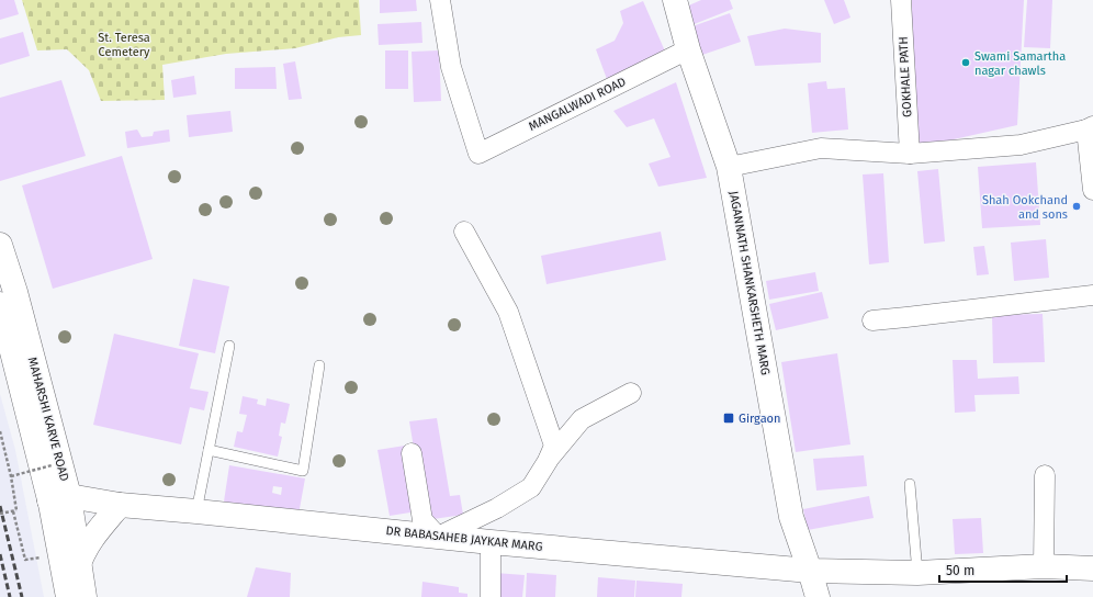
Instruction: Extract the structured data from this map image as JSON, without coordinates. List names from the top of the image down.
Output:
{
  "streets": {
    "main road": ["JAGANNATH SHANKARSHETH MARG", "MAHARSHI KARVE ROAD", "DR BABASAHEB JAYKAR MARG"],
    "street": ["GOKHALE PATH", "MANGALWADI ROAD"]
  },
  "crossings": [
    ["MANGALWADI ROAD", "JAGANNATH SHANKARSHETH MARG"],
    ["JAGANNATH SHANKARSHETH MARG", "DR BABASAHEB JAYKAR MARG"],
    ["MAHARSHI KARVE ROAD", "DR BABASAHEB JAYKAR MARG"]
  ],
  "parks": ["St. Teresa Cemetery"],
  "places": {
    "other": ["Swami Samartha nagar chawls", "Shah Ookchand and sons"],
    "transit": ["Girgaon"]
  },
  "scale_bar": "50 m"
}
